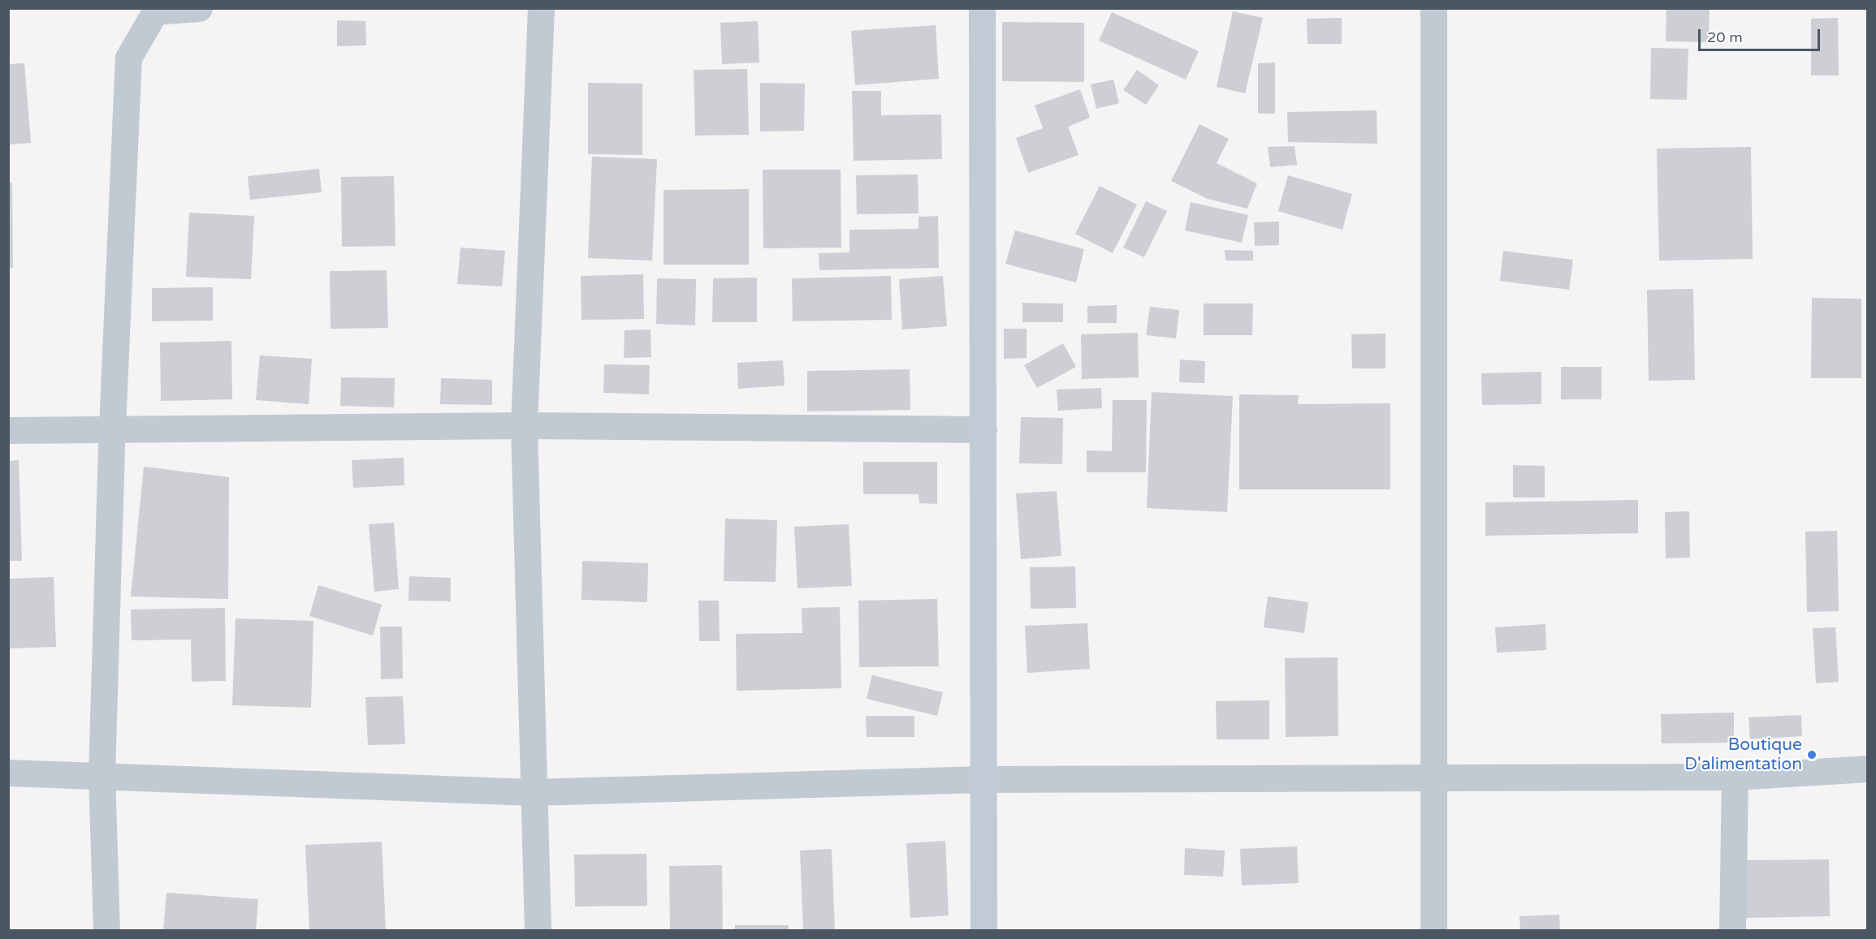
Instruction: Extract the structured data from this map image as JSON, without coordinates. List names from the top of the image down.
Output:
{
  "places": ["Boutique D'alimentation"],
  "scale_bar": "20 m"
}
